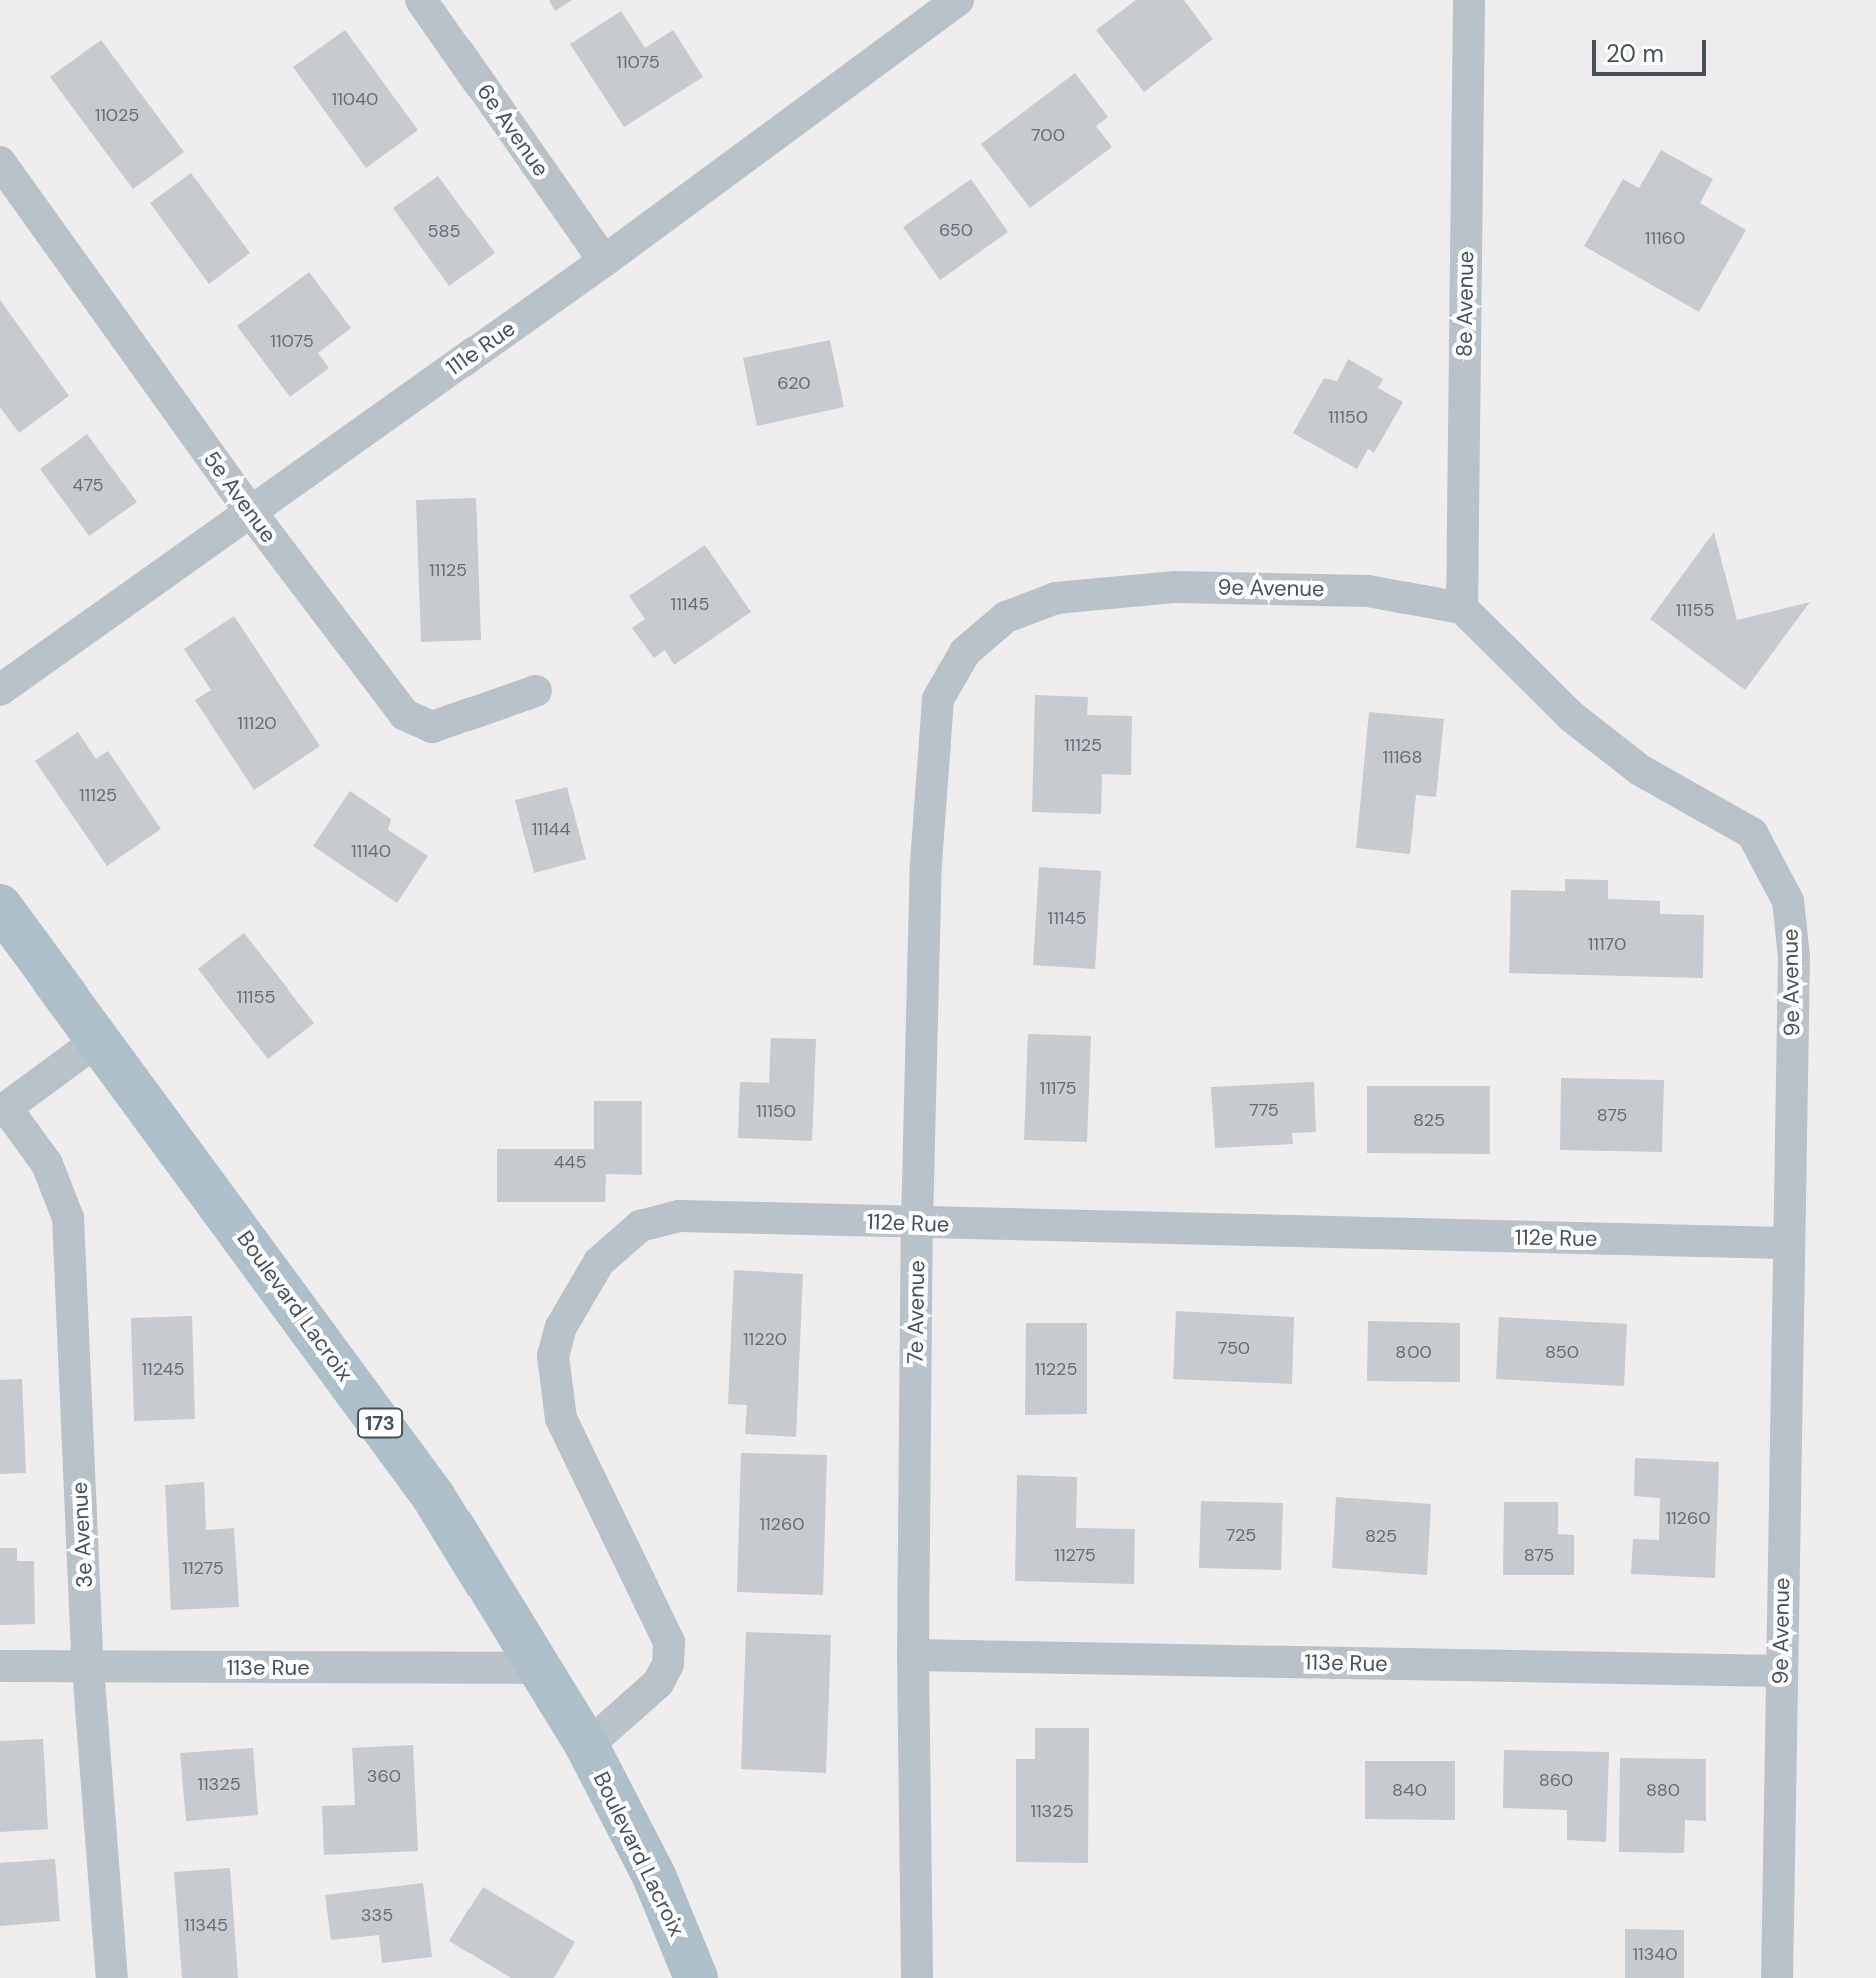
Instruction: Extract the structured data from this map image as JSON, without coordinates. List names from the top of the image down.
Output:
{
  "streets": {
    "main road": ["Boulevard Lacroix", "173"],
    "street": [
      "6e Avenue",
      "8e Avenue",
      "111e Rue",
      "5e Avenue",
      "9e Avenue",
      "112e Rue",
      "7e Avenue",
      "3e Avenue",
      "113e Rue"
    ]
  },
  "crossings": [
    ["6e Avenue", "111e Rue"],
    ["8e Avenue", "9e Avenue"],
    ["111e Rue", "5e Avenue"],
    ["9e Avenue", "112e Rue"],
    ["9e Avenue", "7e Avenue"],
    ["9e Avenue", "113e Rue"],
    ["112e Rue", "Boulevard Lacroix"],
    ["112e Rue", "7e Avenue"],
    ["Boulevard Lacroix", "113e Rue"],
    ["7e Avenue", "113e Rue"],
    ["3e Avenue", "113e Rue"]
  ],
  "house_numbers": [
    "11075",
    "11040",
    "11025",
    "700",
    "650",
    "585",
    "11160",
    "11075",
    "620",
    "11150",
    "475",
    "11125",
    "11145",
    "11155",
    "11120",
    "11125",
    "11168",
    "11125",
    "11144",
    "11140",
    "11145",
    "11170",
    "11155",
    "11175",
    "775",
    "11150",
    "875",
    "825",
    "445",
    "11220",
    "750",
    "800",
    "850",
    "11245",
    "11225",
    "11260",
    "11260",
    "725",
    "825",
    "11275",
    "875",
    "11275",
    "360",
    "860",
    "11325",
    "840",
    "880",
    "11325",
    "335",
    "11345",
    "11340"
  ],
  "scale_bar": "20 m"
}
